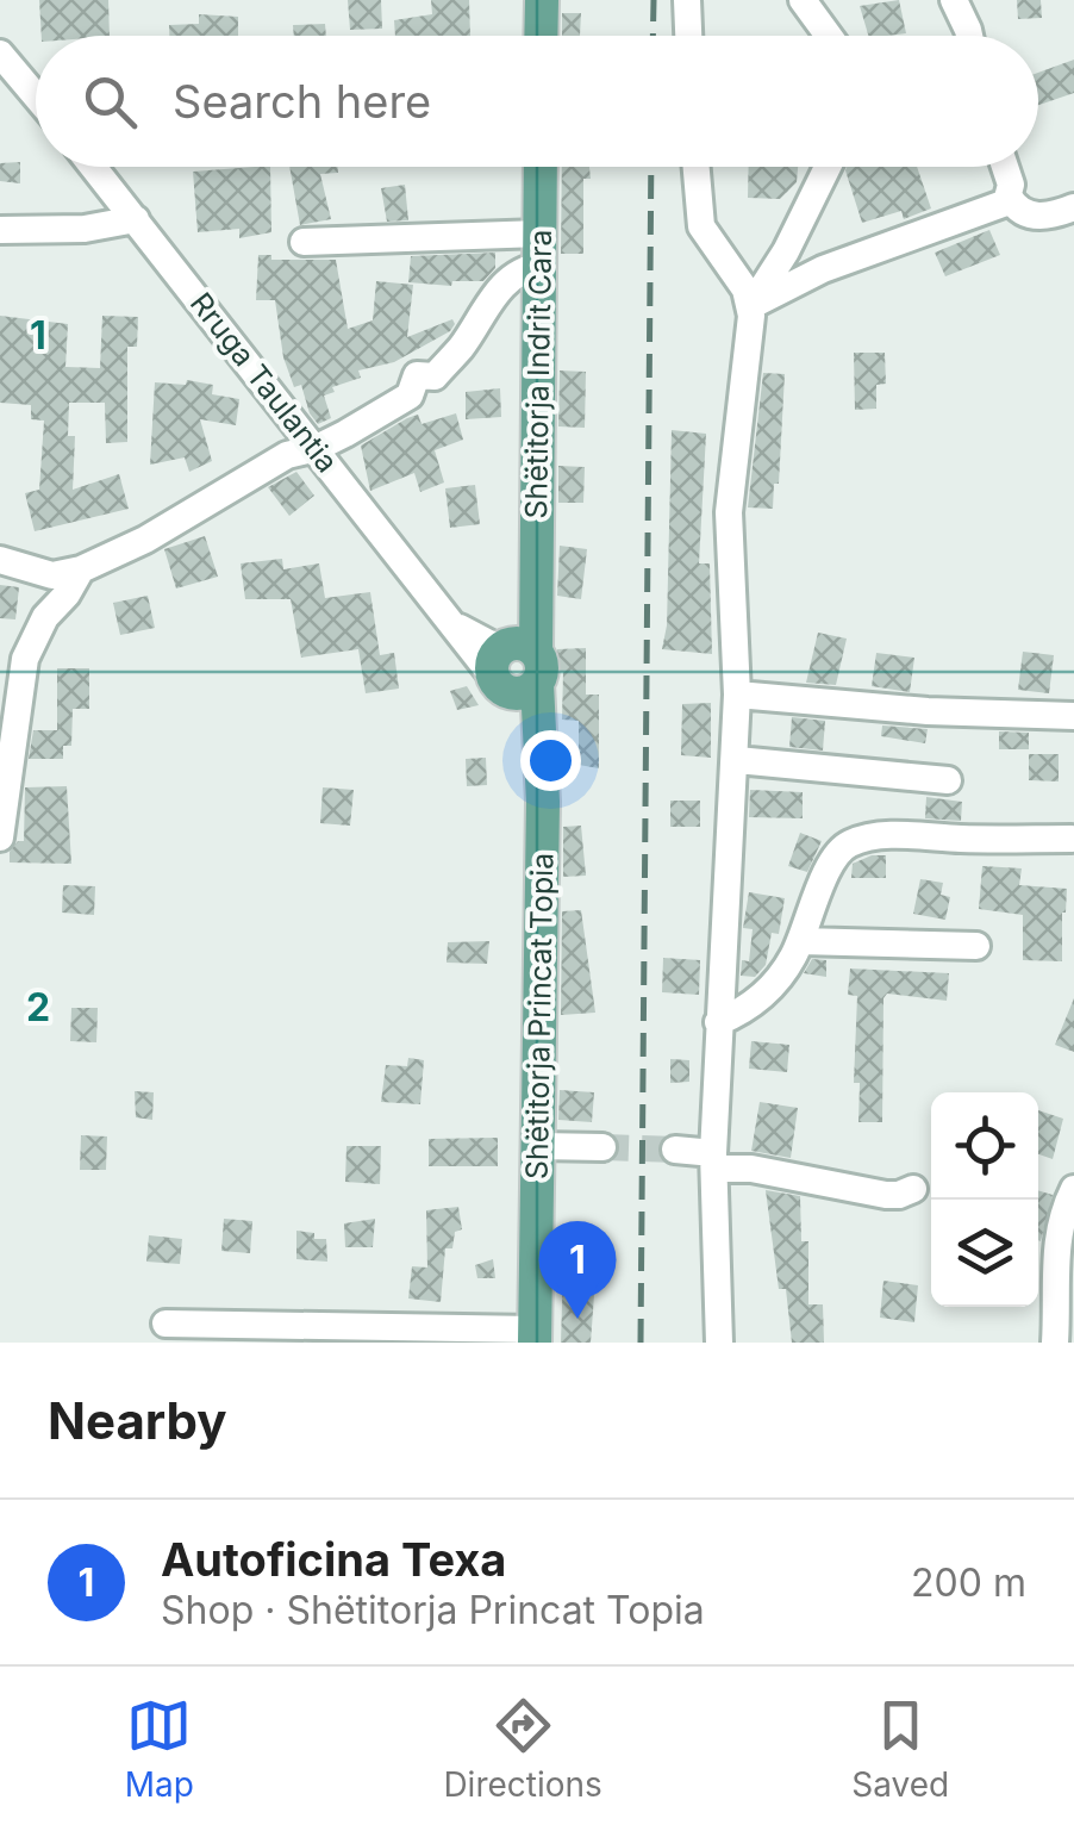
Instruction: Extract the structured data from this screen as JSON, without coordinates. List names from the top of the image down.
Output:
{
  "streets": {
    "main road": ["Shëtitorja Indrit Cara", "Shëtitorja Princat Topia"],
    "street": ["Rruga Taulantia"]
  },
  "crossings": [
    ["Shëtitorja Indrit Cara", "Rruga Taulantia"],
    ["Shëtitorja Indrit Cara", "Shëtitorja Princat Topia"],
    ["Rruga Taulantia", "Shëtitorja Princat Topia"]
  ],
  "page": {
    "search": "Search here",
    "pins": "1",
    "heading": "Nearby",
    "list": [
      {
        "mark": "1",
        "name": "Autoficina Texa",
        "note": "Shop · Shëtitorja Princat Topia",
        "value": "200 m"
      }
    ],
    "nav": ["Map", "Directions", "Saved"]
  },
  "grid": {
    "rows": ["1", "2"]
  }
}
